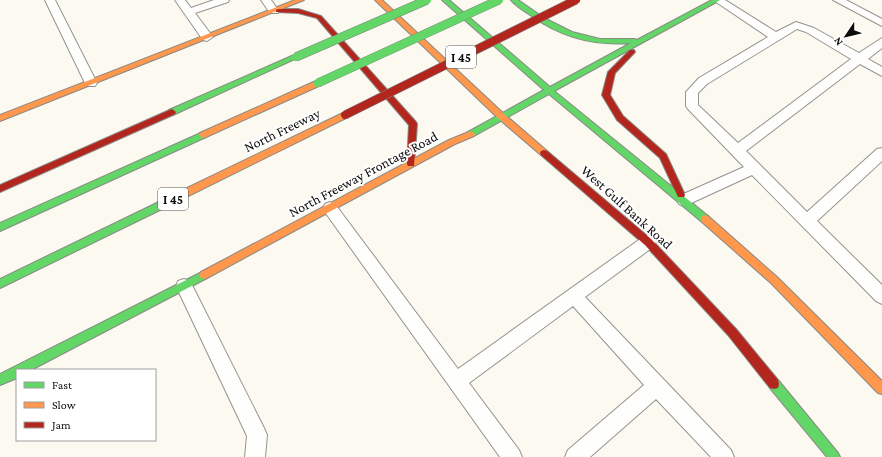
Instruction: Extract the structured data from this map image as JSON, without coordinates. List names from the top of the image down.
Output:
{
  "streets": {
    "main road": [
      "I 45",
      "North Freeway",
      "North Freeway Frontage Road",
      "West Gulf Bank Road"
    ]
  },
  "crossings": [
    ["North Freeway Frontage Road", "West Gulf Bank Road"]
  ],
  "legend": ["Fast", "Slow", "Jam"],
  "north": "bottom left"
}
